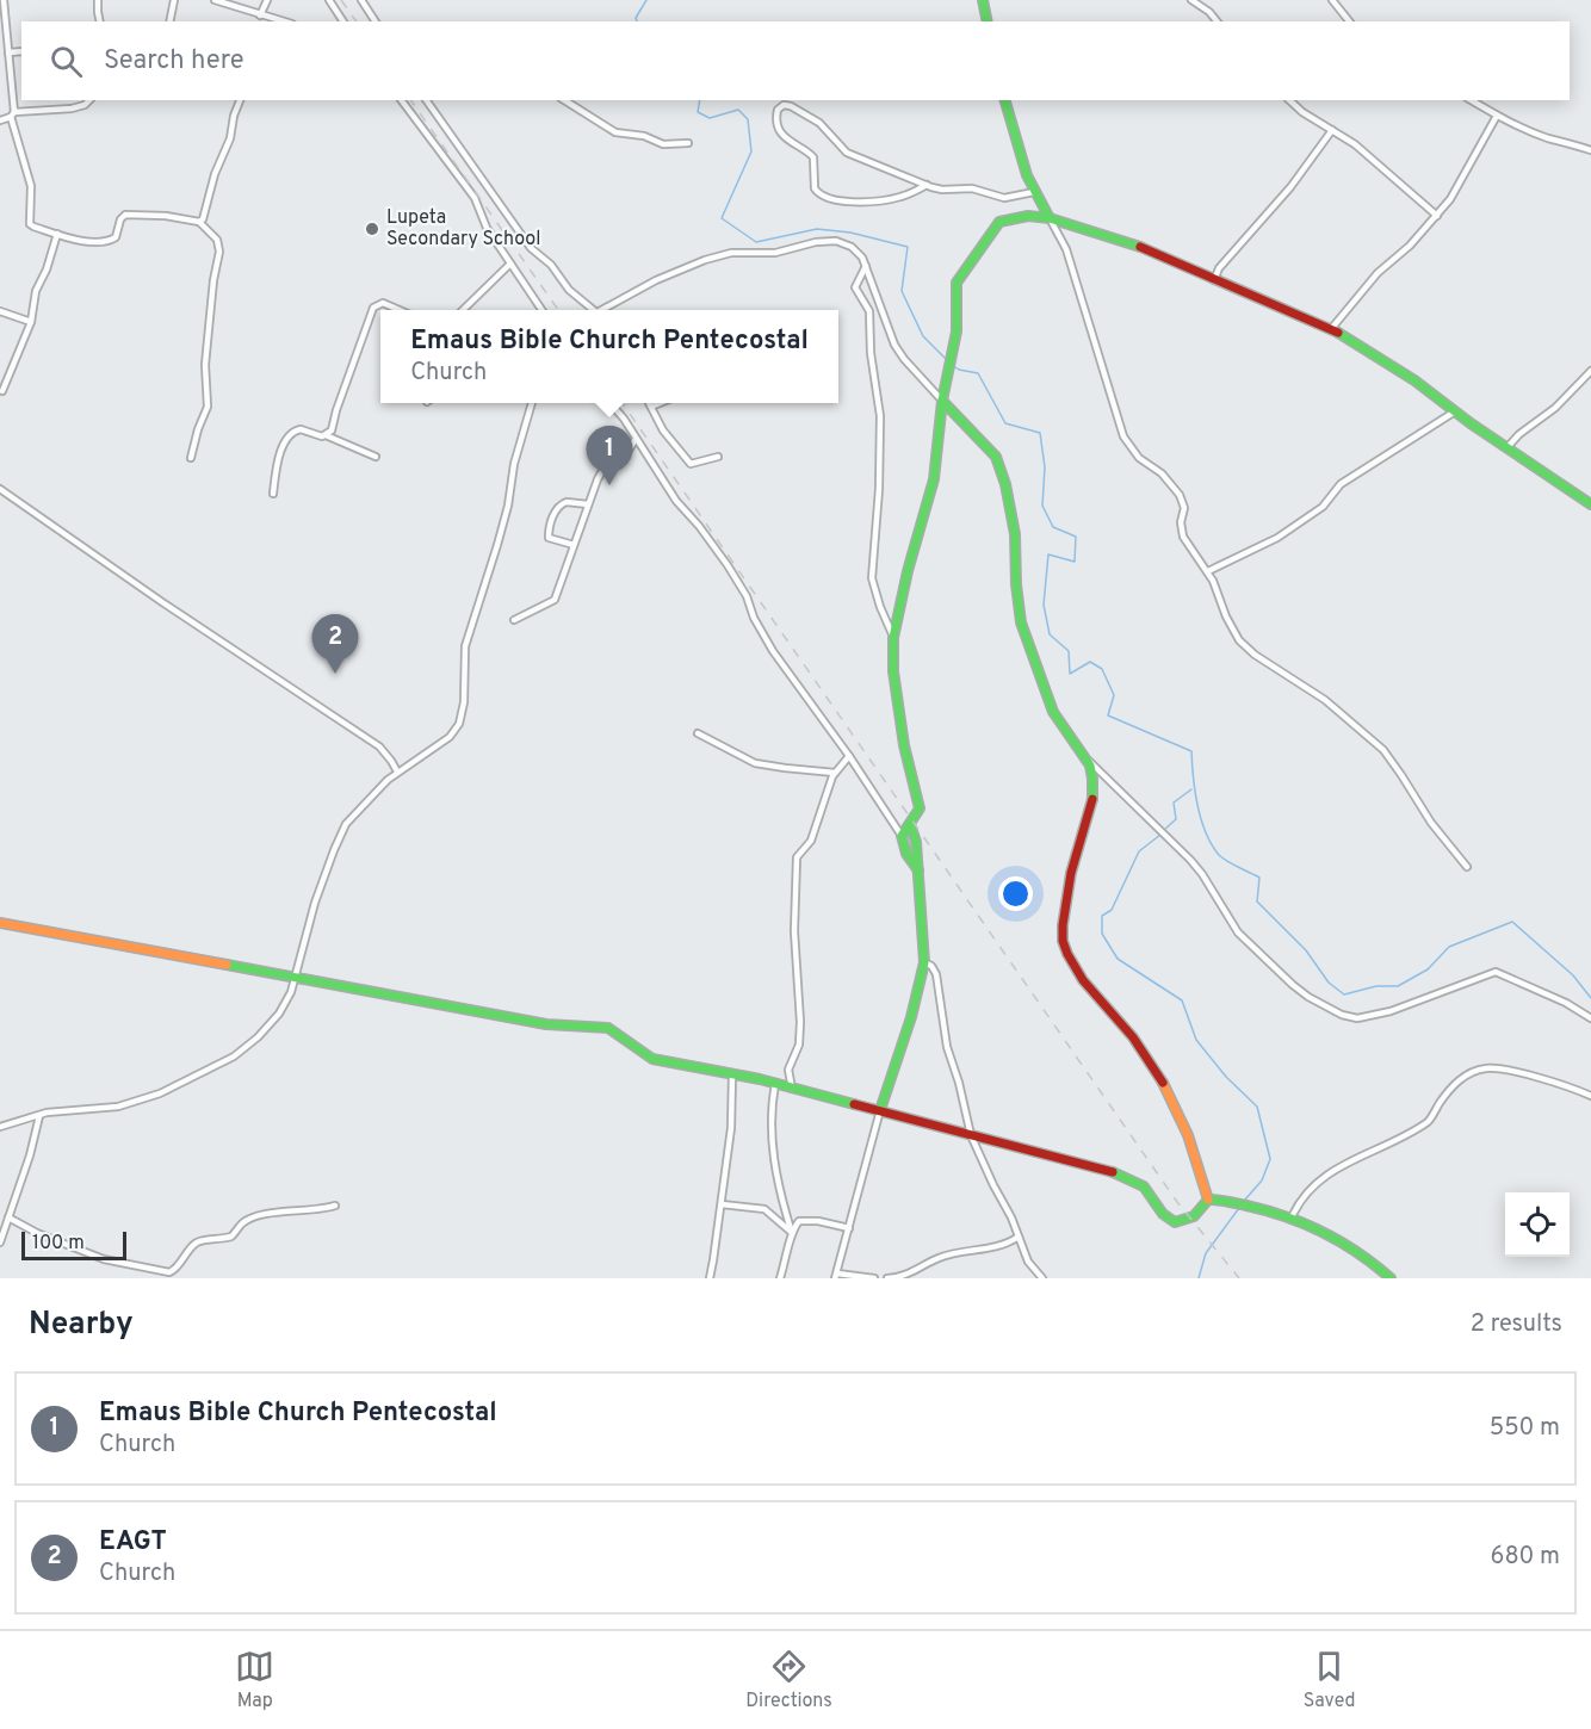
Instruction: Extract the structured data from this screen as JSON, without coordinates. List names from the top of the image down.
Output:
{
  "places": ["Lupeta Secondary School"],
  "scale_bar": "100 m",
  "page": {
    "search": "Search here",
    "popup": ["Emaus Bible Church Pentecostal", "Church"],
    "pins": ["1", "2"],
    "scale": "100 m",
    "heading": ["Nearby", "2 results"],
    "list": [
      {
        "mark": "1",
        "name": "Emaus Bible Church Pentecostal",
        "note": "Church",
        "value": "550 m"
      },
      {
        "mark": "2",
        "name": "EAGT",
        "note": "Church",
        "value": "680 m"
      }
    ],
    "nav": ["Map", "Directions", "Saved"]
  }
}
